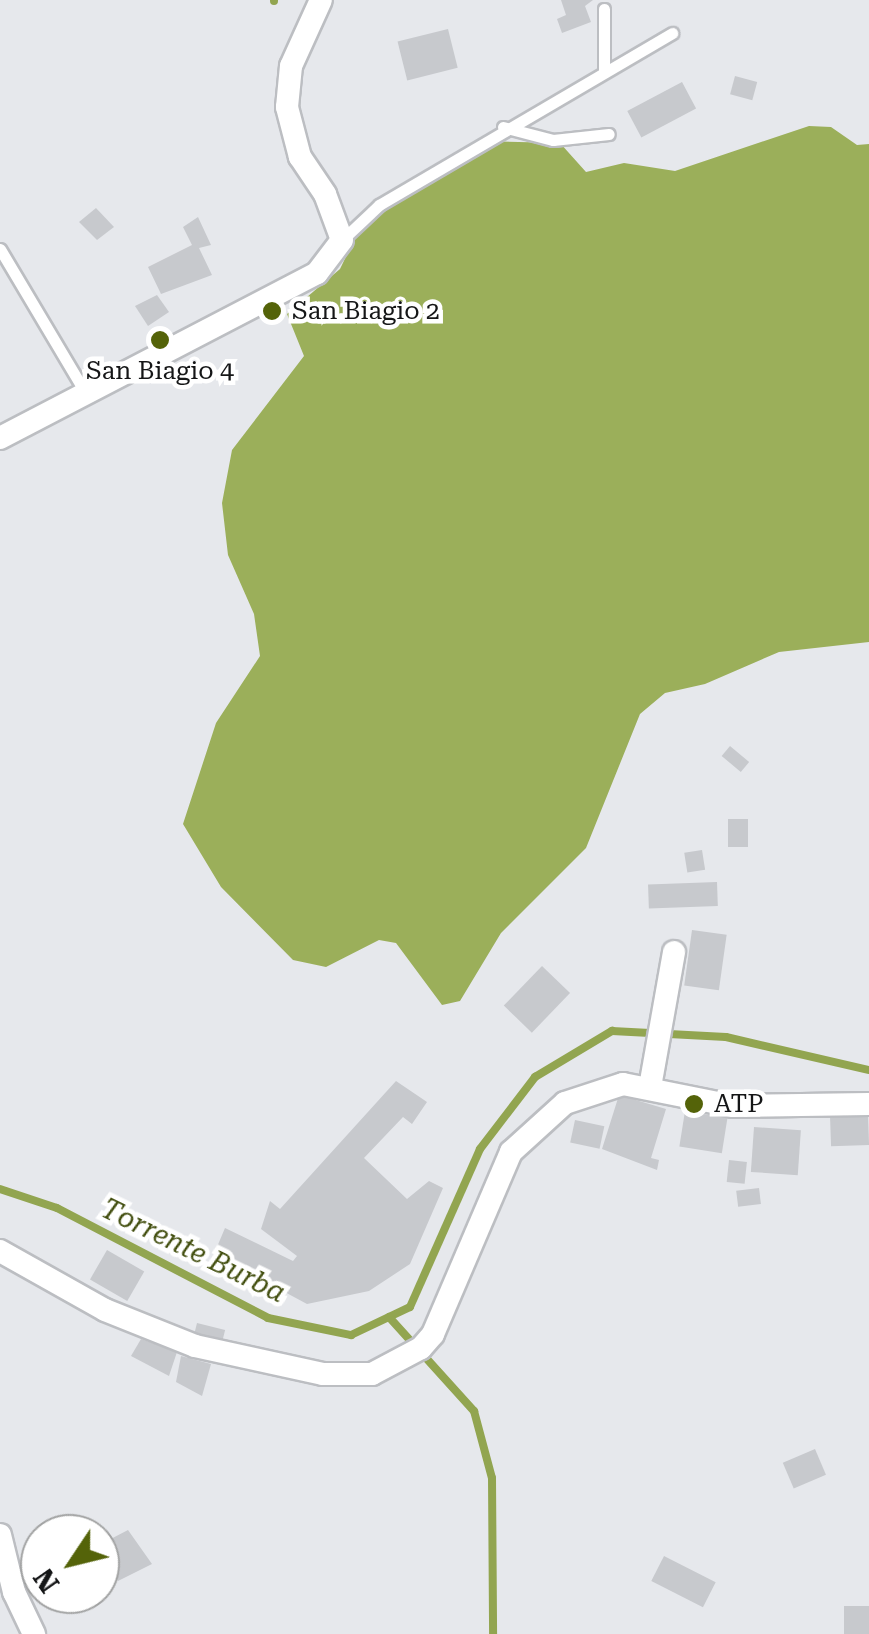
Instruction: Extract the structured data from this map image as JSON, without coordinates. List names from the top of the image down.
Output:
{
  "water": ["Torrente Burba"],
  "places": ["San Biagio 2", "San Biagio 4", "ATP"],
  "north": "bottom left"
}
